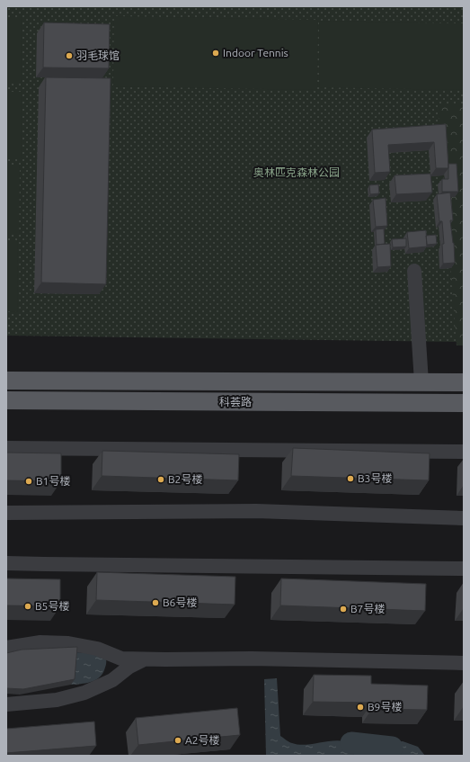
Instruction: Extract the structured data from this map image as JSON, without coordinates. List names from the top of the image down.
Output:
{
  "streets": {
    "main road": ["科荟路"]
  },
  "parks": ["奥林匹克森林公园"],
  "places": [
    "Indoor Tennis",
    "羽毛球馆",
    "B3号楼",
    "B2号楼",
    "B1号楼",
    "B6号楼",
    "B5号楼",
    "B7号楼",
    "B9号楼",
    "A2号楼"
  ]
}
